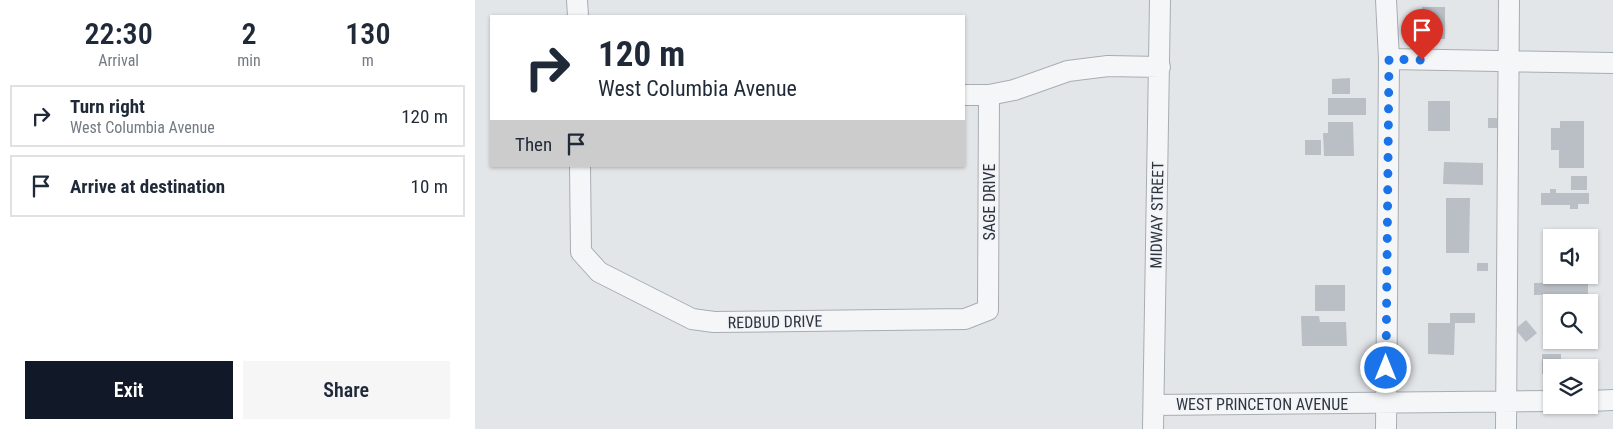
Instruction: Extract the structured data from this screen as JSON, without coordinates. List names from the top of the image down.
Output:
{
  "streets": {
    "street": [
      "SAGE DRIVE",
      "MIDWAY STREET",
      "REDBUD DRIVE",
      "WEST PRINCETON AVENUE"
    ]
  },
  "crossings": [
    ["SAGE DRIVE", "REDBUD DRIVE"],
    ["MIDWAY STREET", "WEST PRINCETON AVENUE"]
  ],
  "page": {
    "eta": [
      "22:30",
      "Arrival",
      "2",
      "min",
      "130",
      "m"
    ],
    "turn": ["120 m", "West Columbia Avenue"],
    "list": [
      {
        "name": "Turn right",
        "note": "West Columbia Avenue",
        "value": "120 m"
      },
      {
        "name": "Arrive at destination",
        "value": "10 m"
      }
    ],
    "then": "Then",
    "buttons": ["Exit", "Share"]
  }
}
